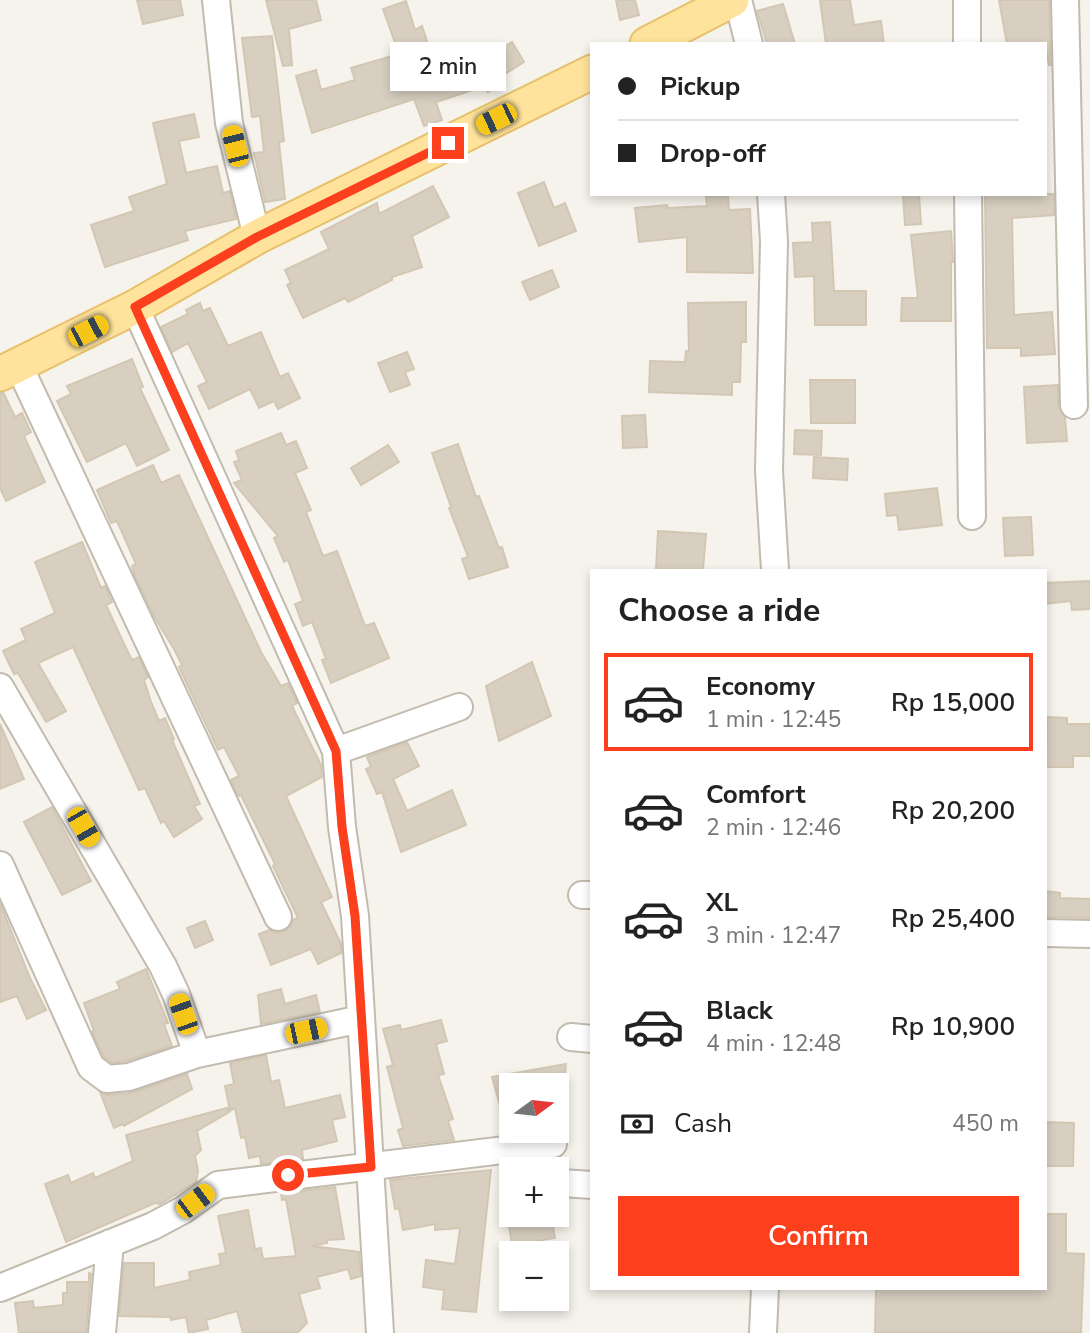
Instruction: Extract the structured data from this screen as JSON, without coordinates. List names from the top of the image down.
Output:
{
  "north": "right",
  "page": {
    "bubble": "2 min",
    "banner": ["Pickup", "Drop-off"],
    "heading": "Choose a ride",
    "list": [
      {
        "name": "Economy",
        "note": "1 min · 12:45",
        "value": "Rp 15,000"
      },
      {
        "name": "Comfort",
        "note": "2 min · 12:46",
        "value": "Rp 20,200"
      },
      {
        "name": "XL",
        "note": "3 min · 12:47",
        "value": "Rp 25,400"
      },
      {
        "name": "Black",
        "note": "4 min · 12:48",
        "value": "Rp 10,900"
      }
    ],
    "map_buttons": ["+", "−"],
    "pay": ["Cash", "450 m"],
    "buttons": "Confirm"
  }
}
